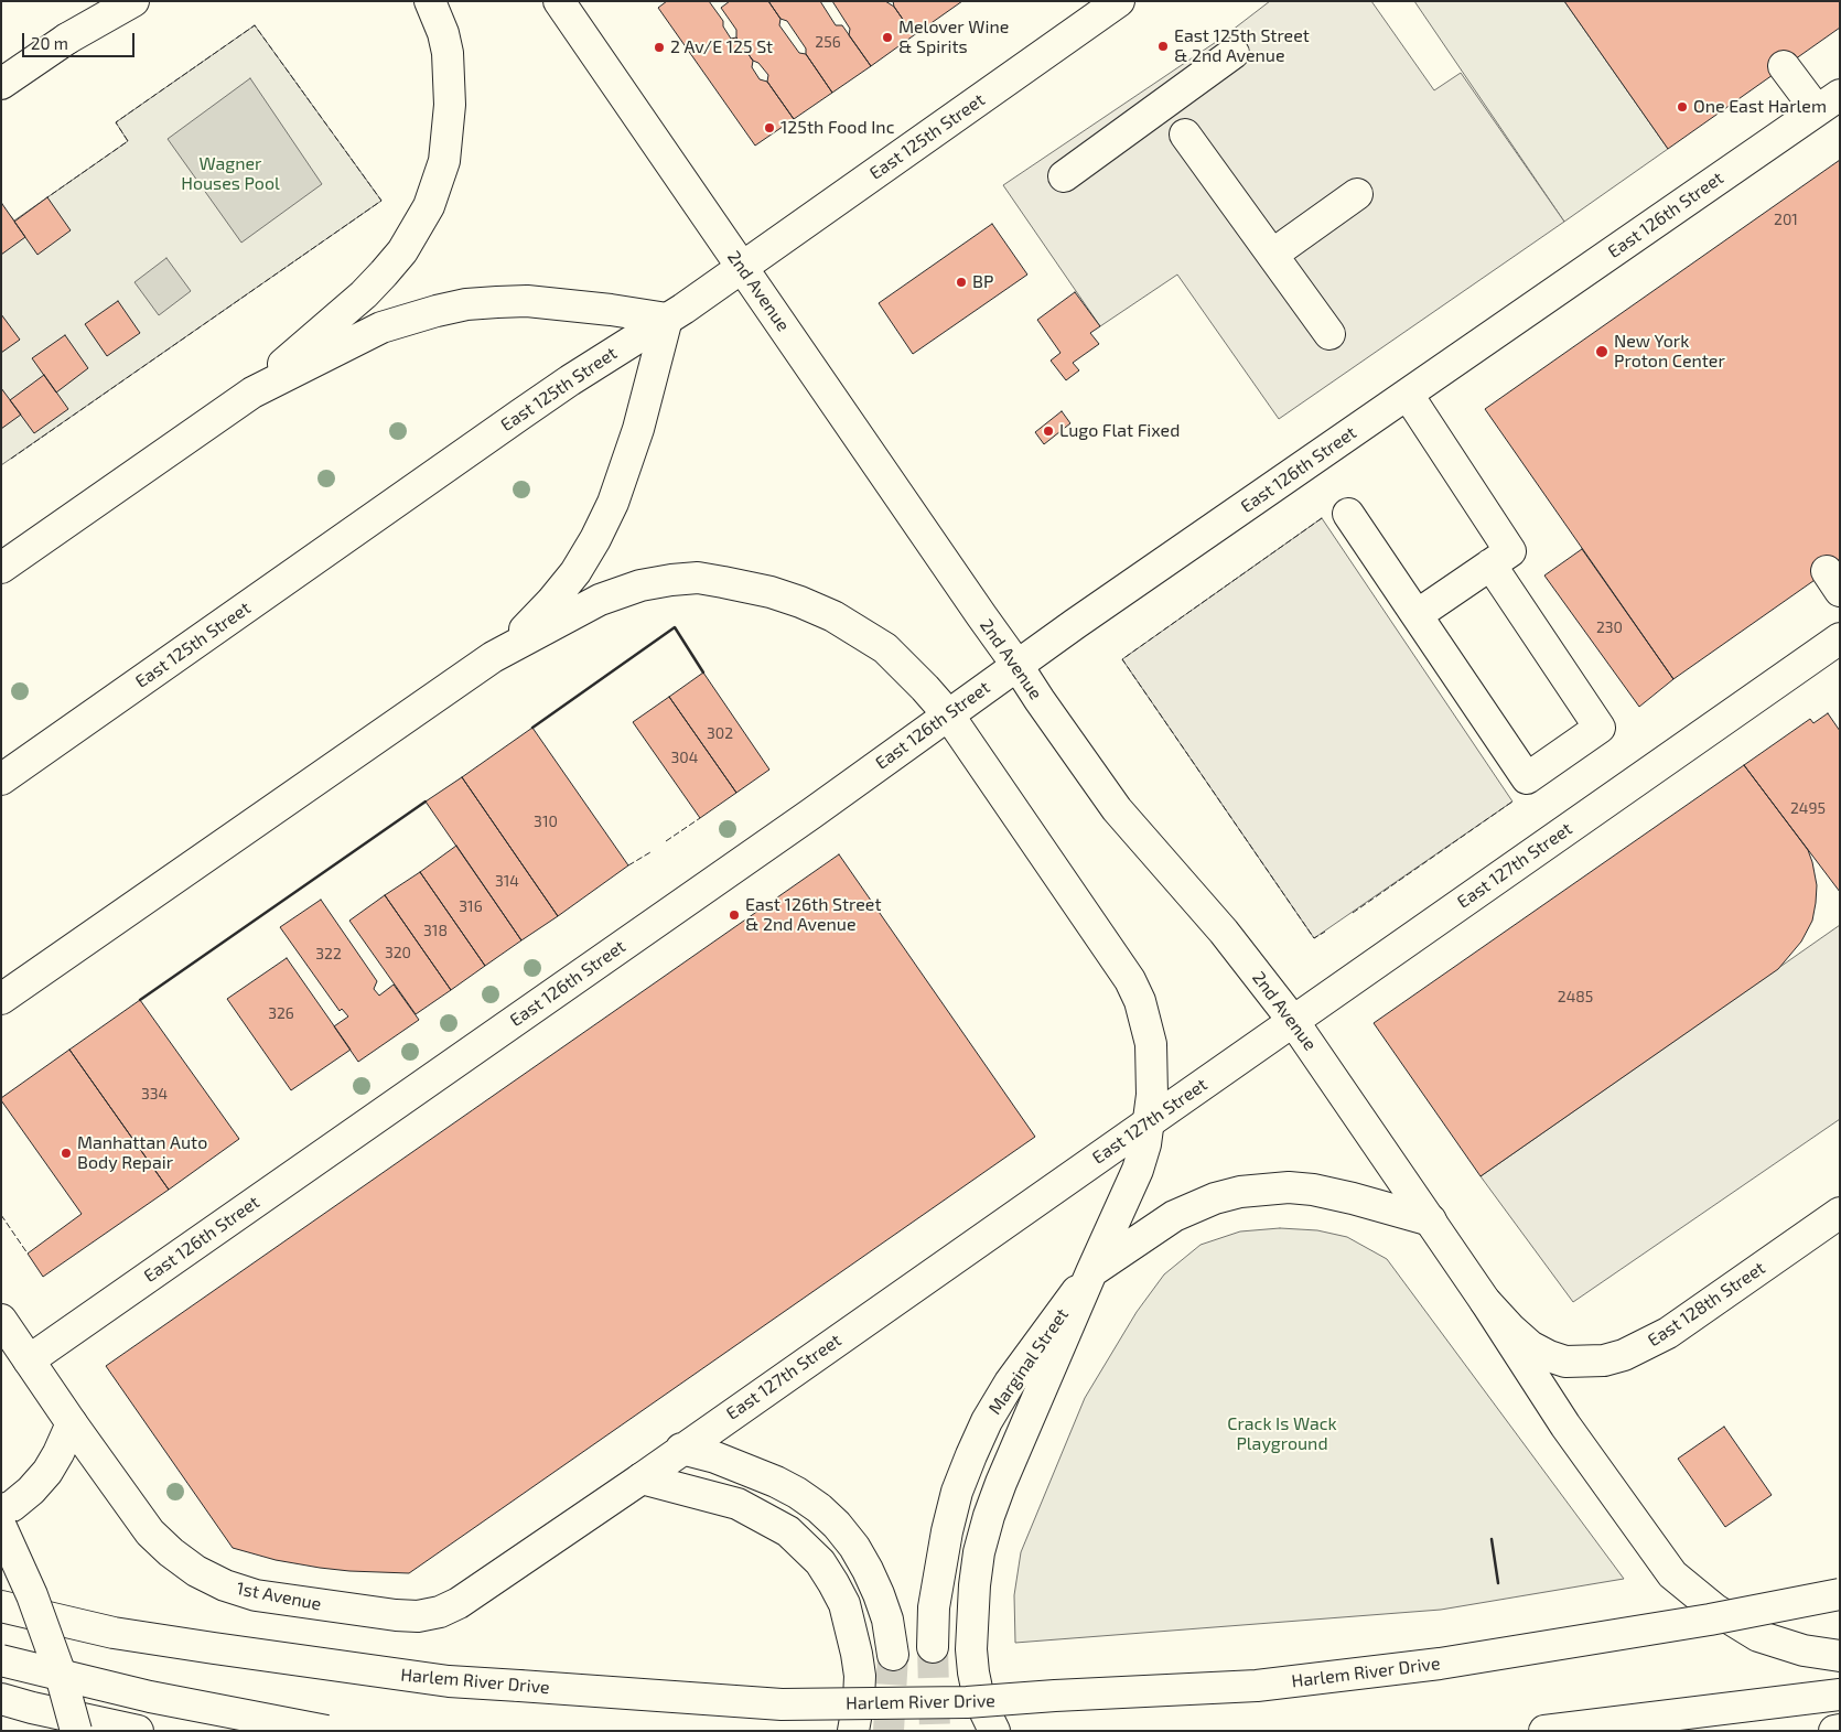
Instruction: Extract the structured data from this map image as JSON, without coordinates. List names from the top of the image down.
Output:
{
  "streets": {
    "main road": [
      "East 125th Street",
      "East 126th Street",
      "2nd Avenue",
      "East 127th Street",
      "East 128th Street",
      "Marginal Street",
      "1st Avenue",
      "Harlem River Drive"
    ]
  },
  "crossings": [
    ["East 125th Street", "2nd Avenue"],
    ["East 126th Street", "2nd Avenue"],
    ["East 126th Street", "1st Avenue"],
    ["2nd Avenue", "East 127th Street"],
    ["2nd Avenue", "East 128th Street"],
    ["East 127th Street", "1st Avenue"]
  ],
  "parks": ["Wagner Houses Pool", "Crack Is Wack Playground"],
  "places": [
    "Melover Wine & Spirits",
    "East 125th Street & 2nd Avenue",
    "2 Av/E 125 St",
    "One East Harlem",
    "125th Food Inc",
    "BP",
    "New York Proton Center",
    "Lugo Flat Fixed",
    "East 126th Street & 2nd Avenue",
    "Manhattan Auto Body Repair"
  ],
  "house_numbers": [
    "256",
    "201",
    "230",
    "302",
    "304",
    "2495",
    "310",
    "314",
    "316",
    "318",
    "320",
    "322",
    "2485",
    "326",
    "334"
  ],
  "scale_bar": "20 m"
}
